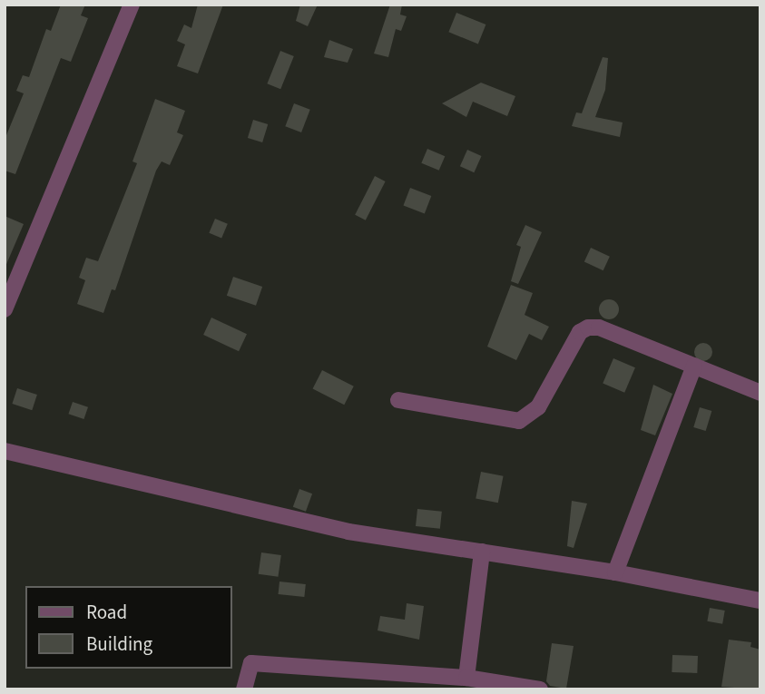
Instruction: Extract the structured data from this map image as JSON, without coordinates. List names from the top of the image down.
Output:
{
  "legend": ["Road", "Building"]
}
